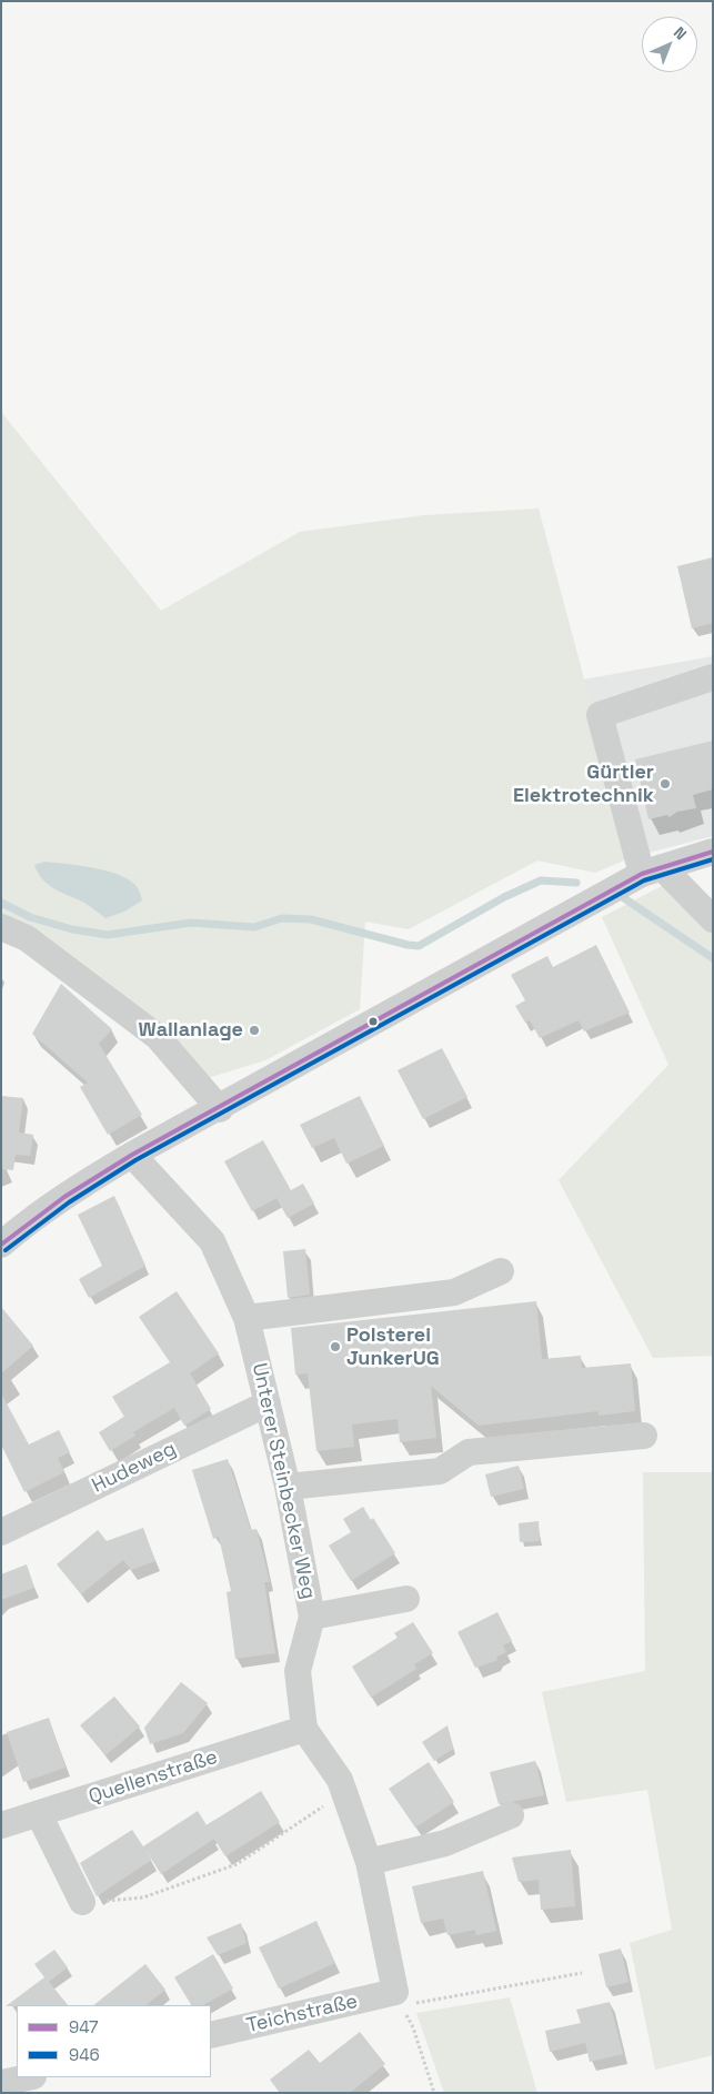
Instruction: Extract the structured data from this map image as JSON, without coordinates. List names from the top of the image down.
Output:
{
  "streets": {
    "street": [
      "Hudeweg",
      "Unterer Steinbecker Weg",
      "Quellenstraße",
      "Teichstraße"
    ]
  },
  "crossings": [
    ["Hudeweg", "Unterer Steinbecker Weg"],
    ["Unterer Steinbecker Weg", "Quellenstraße"],
    ["Unterer Steinbecker Weg", "Teichstraße"]
  ],
  "places": ["Gürtler Elektrotechnik", "Wallanlage", "Polsterei JunkerUG"],
  "lines": ["transit line 947", "transit line 946"],
  "legend": ["947", "946"],
  "north": "top right"
}
